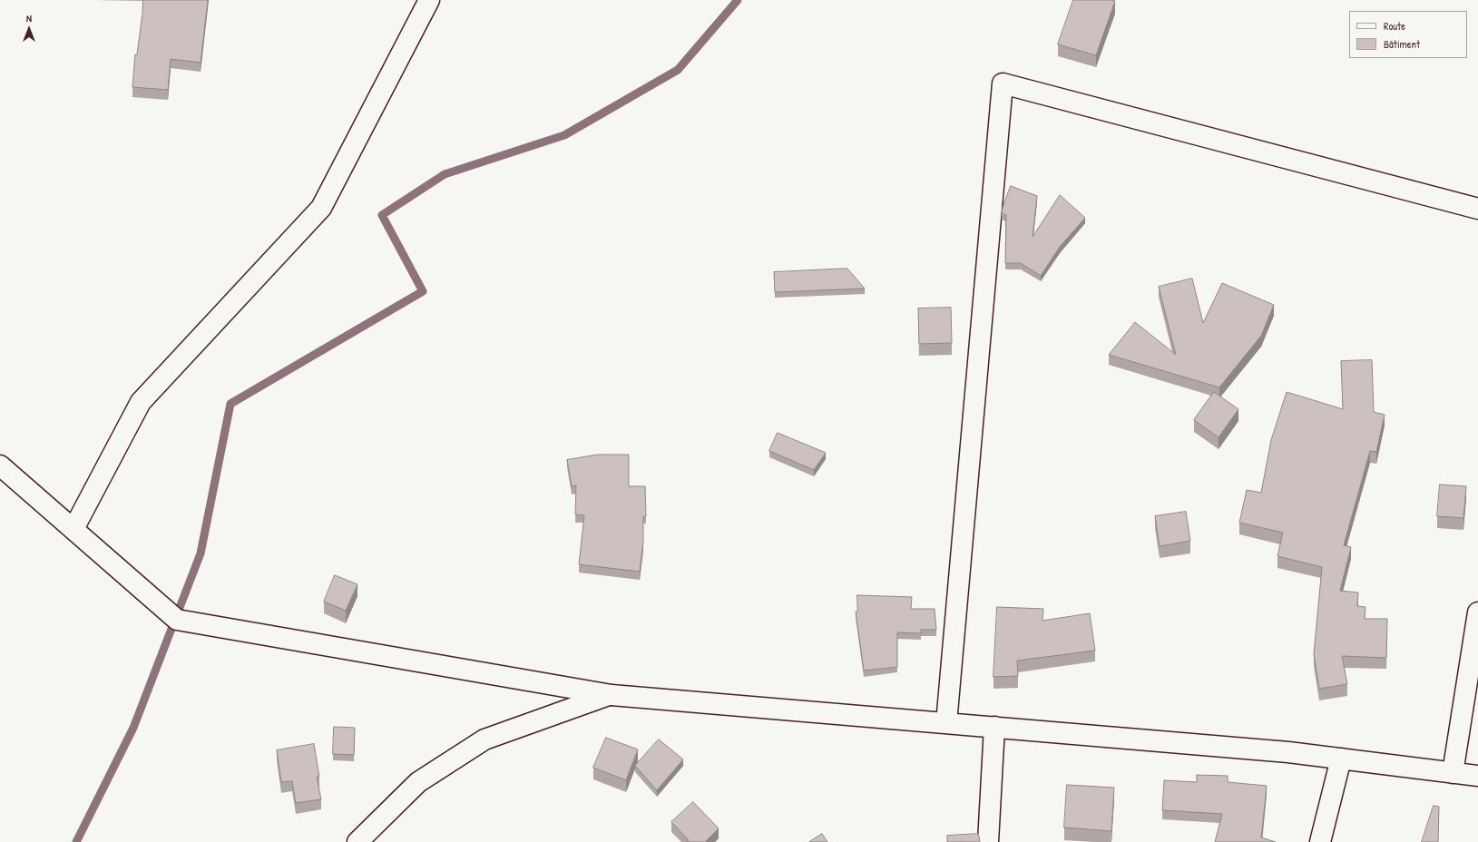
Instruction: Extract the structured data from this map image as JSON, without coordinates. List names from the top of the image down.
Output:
{
  "legend": ["Route", "Bâtiment"],
  "north": "top"
}
